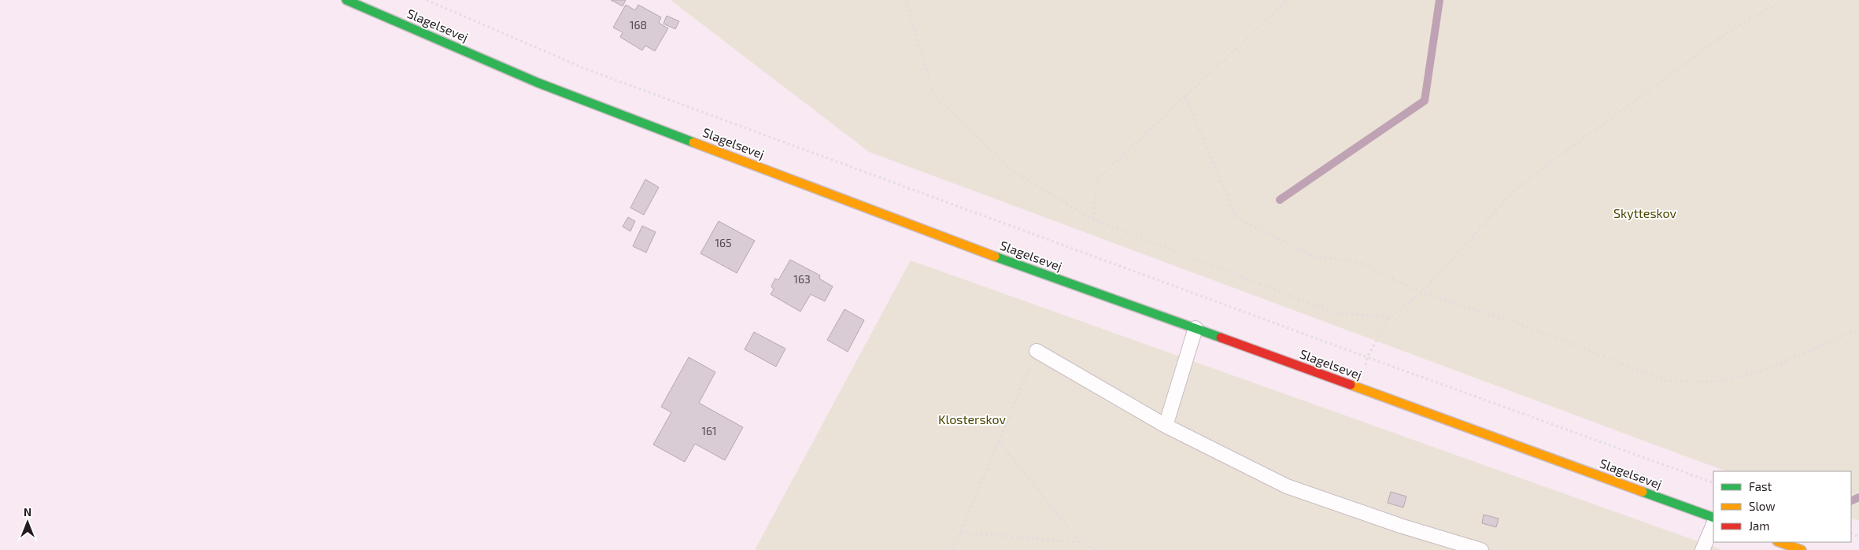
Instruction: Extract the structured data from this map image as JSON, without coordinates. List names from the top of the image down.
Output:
{
  "streets": {
    "street": ["Slagelsevej"]
  },
  "parks": ["Skytteskov", "Klosterskov"],
  "house_numbers": [
    "168",
    "165",
    "163",
    "161"
  ],
  "legend": ["Fast", "Slow", "Jam"],
  "north": "top"
}
